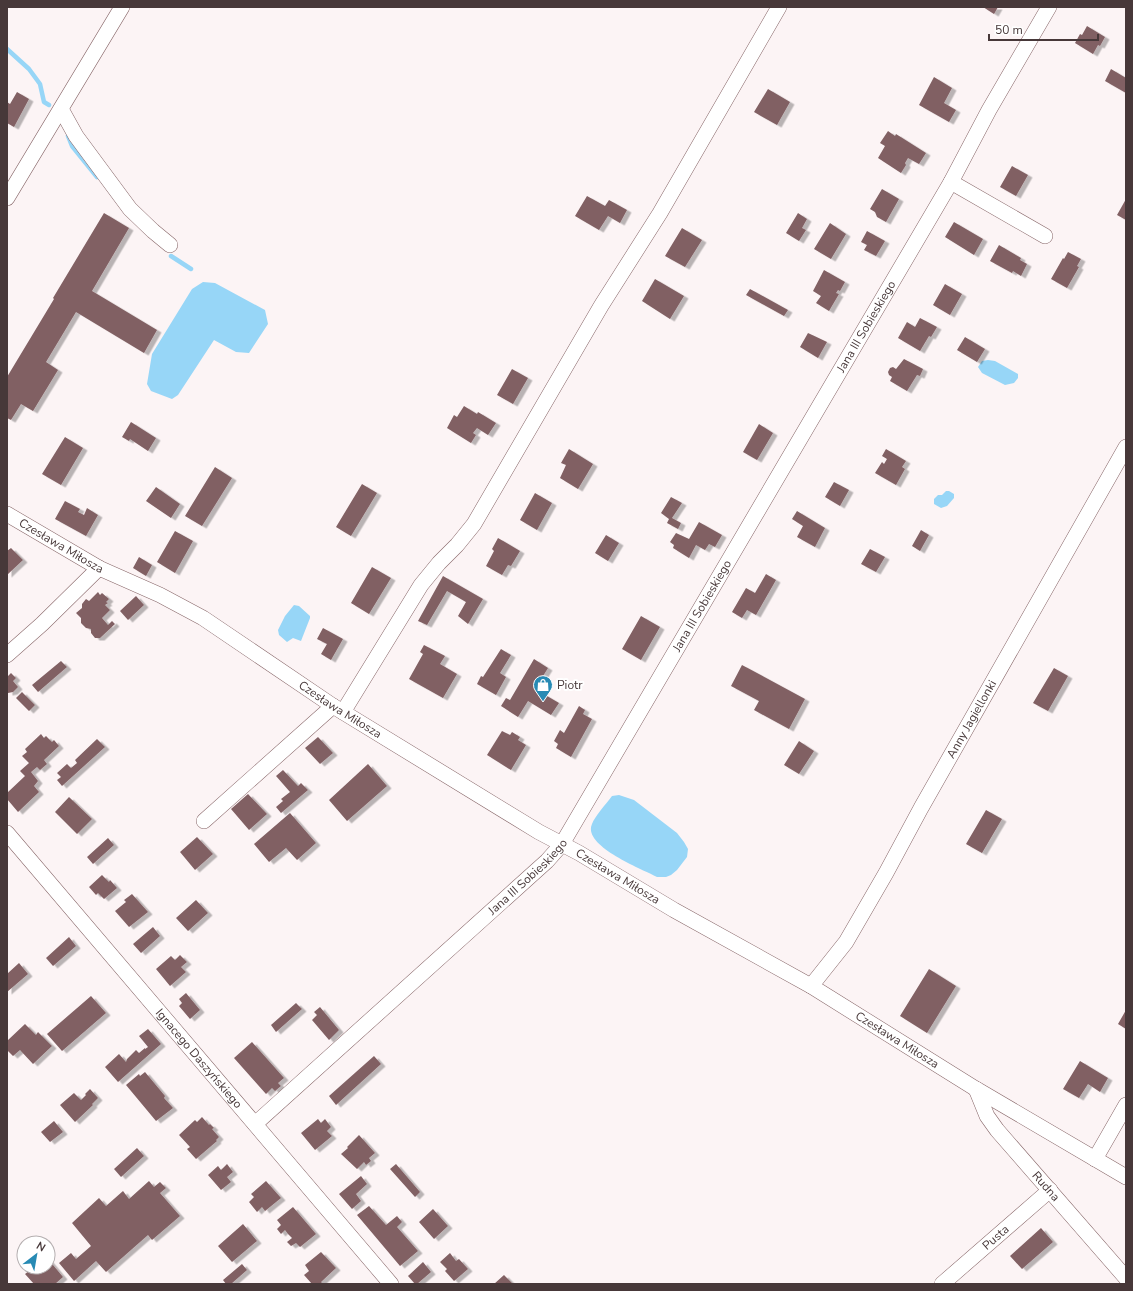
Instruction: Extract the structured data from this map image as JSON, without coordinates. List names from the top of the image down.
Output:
{
  "streets": {
    "street": [
      "Jana III Sobieskiego",
      "Czesława Miłosza",
      "Anny Jagiellonki",
      "Ignacego Daszyńskiego",
      "Rudna",
      "Pusta"
    ]
  },
  "crossings": [
    ["Jana III Sobieskiego", "Czesława Miłosza"],
    ["Jana III Sobieskiego", "Ignacego Daszyńskiego"],
    ["Czesława Miłosza", "Anny Jagiellonki"],
    ["Czesława Miłosza", "Rudna"],
    ["Rudna", "Pusta"]
  ],
  "places": {
    "shop": ["Piotr"]
  },
  "scale_bar": "50 m",
  "north": "top right"
}
